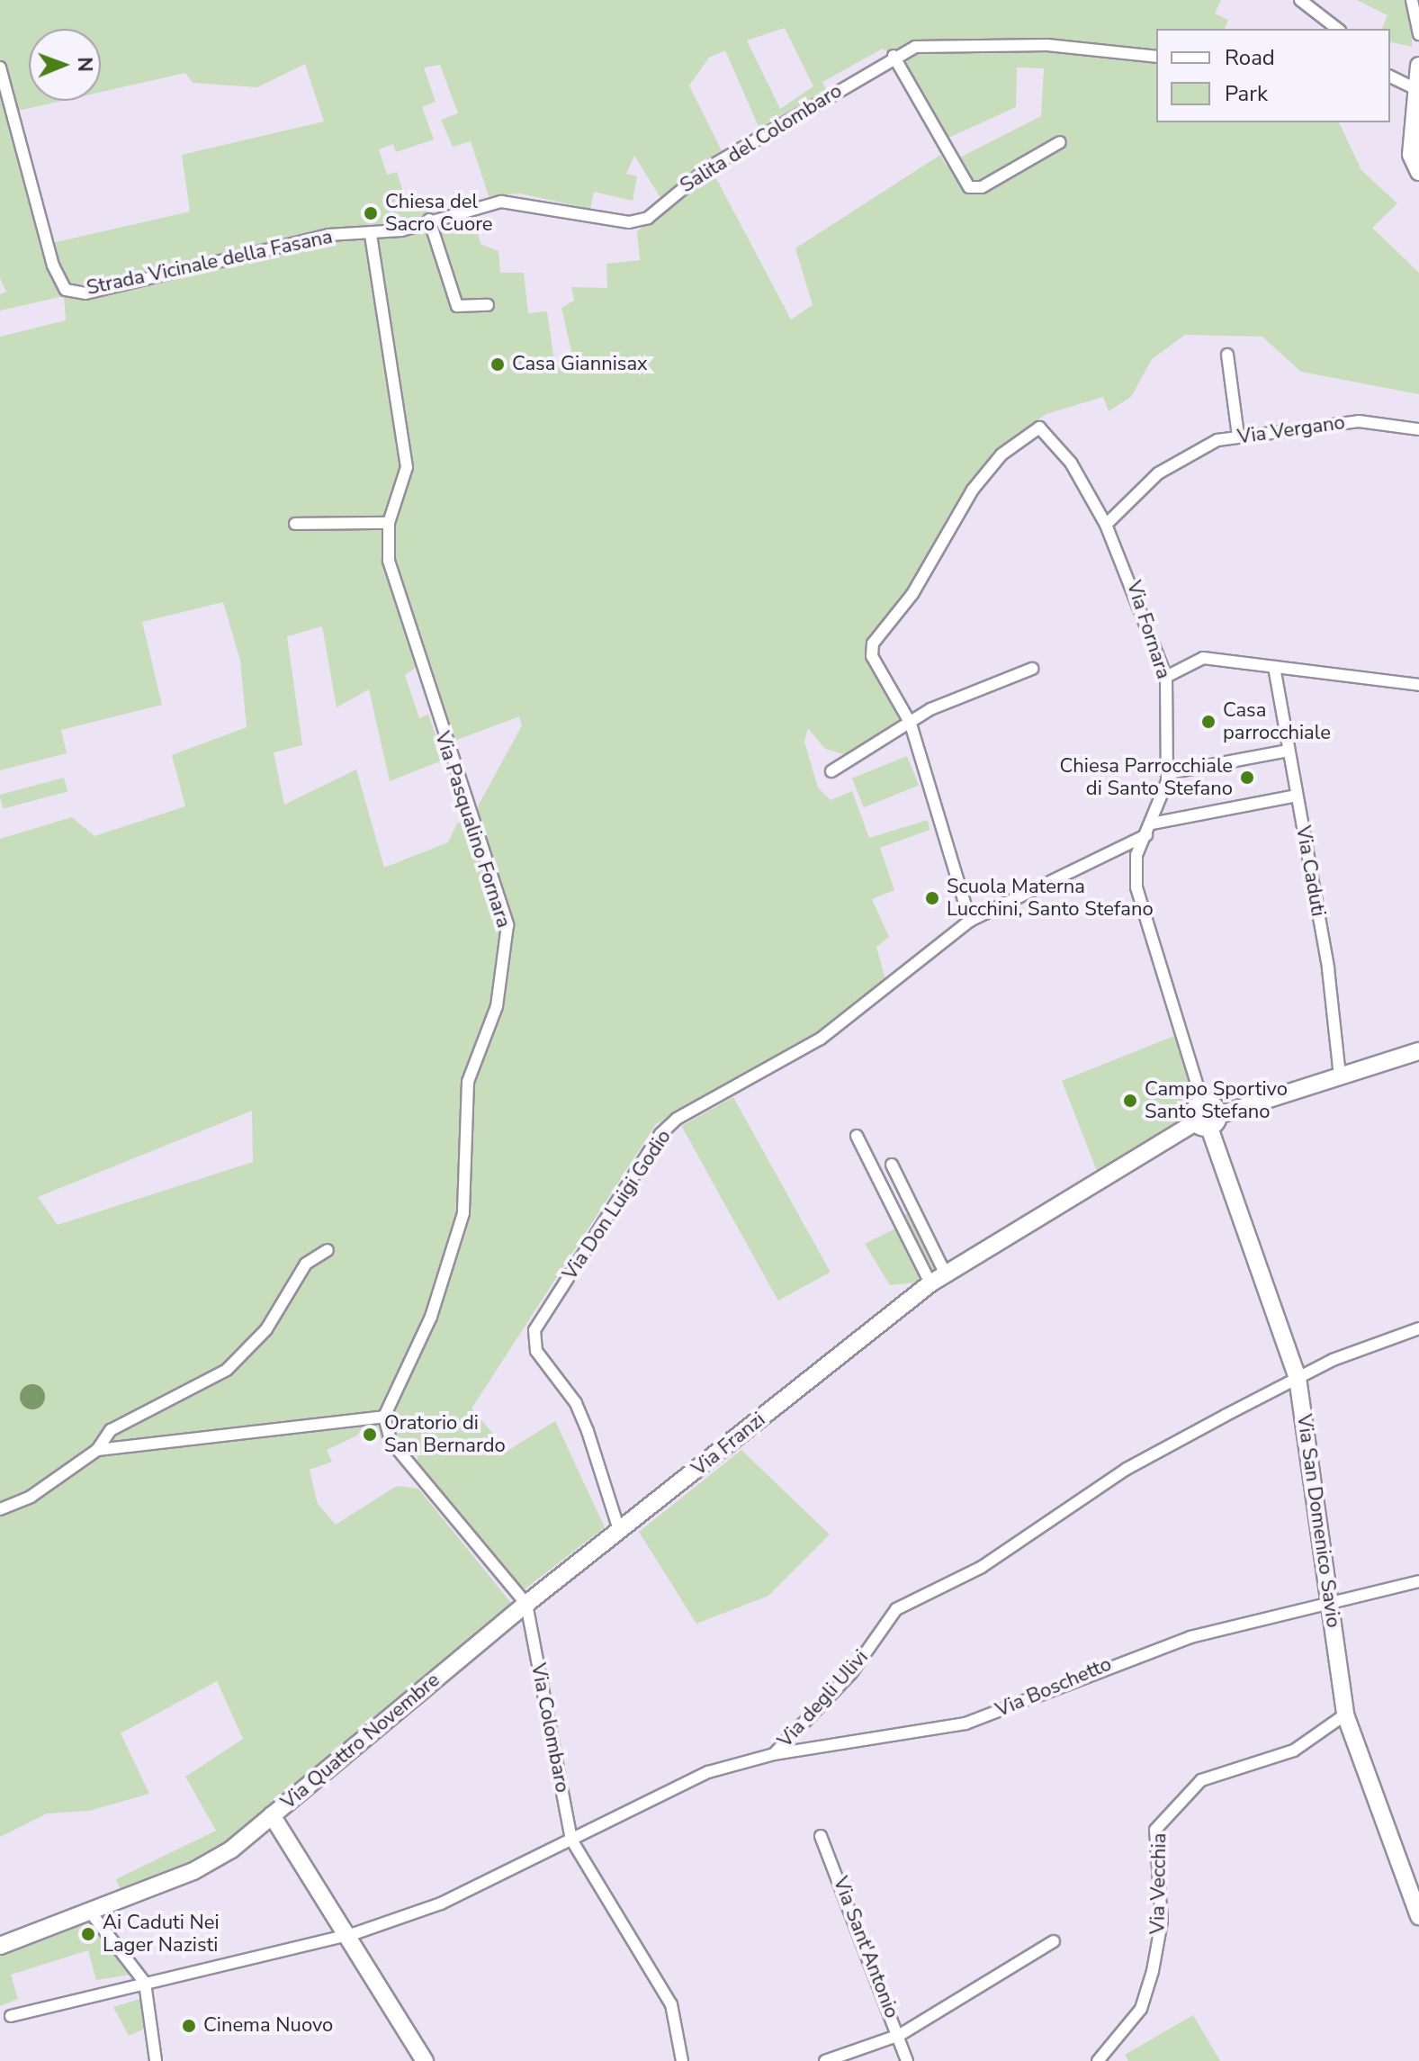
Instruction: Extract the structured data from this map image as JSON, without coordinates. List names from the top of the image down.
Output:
{
  "streets": {
    "main road": ["Via Franzi", "Via San Domenico Savio", "Via Quattro Novembre"],
    "street": [
      "Salita del Colombaro",
      "Strada Vicinale della Fasana",
      "Via Vergano",
      "Via Fornara",
      "Via Pasqualino Fornara",
      "Via Caduti",
      "Via Don Luigi Godio",
      "Via Boschetto",
      "Via degli Ulivi",
      "Via Colombaro",
      "Via Vecchia",
      "Via Sant'Antonio"
    ]
  },
  "crossings": [
    ["Salita del Colombaro", "Strada Vicinale della Fasana"],
    ["Salita del Colombaro", "Via Pasqualino Fornara"],
    ["Strada Vicinale della Fasana", "Via Pasqualino Fornara"],
    ["Via Vergano", "Via Fornara"],
    ["Via Fornara", "Via Don Luigi Godio"],
    ["Via Pasqualino Fornara", "Via Colombaro"],
    ["Via Caduti", "Via Franzi"],
    ["Via Don Luigi Godio", "Via Franzi"],
    ["Via Franzi", "Via San Domenico Savio"],
    ["Via Franzi", "Via Colombaro"],
    ["Via Franzi", "Via Quattro Novembre"],
    ["Via San Domenico Savio", "Via Boschetto"],
    ["Via San Domenico Savio", "Via degli Ulivi"],
    ["Via San Domenico Savio", "Via Vecchia"],
    ["Via Boschetto", "Via degli Ulivi"],
    ["Via degli Ulivi", "Via Colombaro"],
    ["Via degli Ulivi", "Via Quattro Novembre"],
    ["Via Colombaro", "Via Quattro Novembre"]
  ],
  "places": [
    "Chiesa del Sacro Cuore",
    "Casa Giannisax",
    "Casa parrocchiale",
    "Chiesa Parrocchiale di Santo Stefano",
    "Scuola Materna Lucchini, Santo Stefano",
    "Campo Sportivo Santo Stefano",
    "Oratorio di San Bernardo",
    "Ai Caduti Nei Lager Nazisti",
    "Cinema Nuovo"
  ],
  "legend": ["Road", "Park"],
  "north": "right"
}
